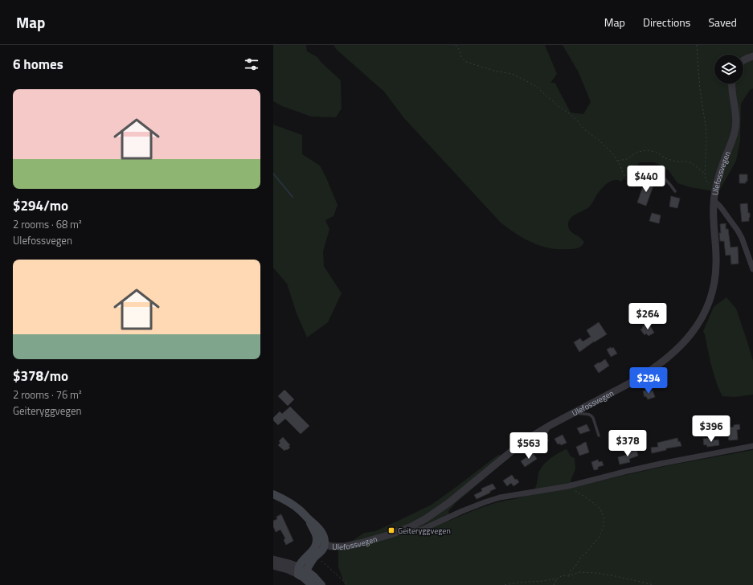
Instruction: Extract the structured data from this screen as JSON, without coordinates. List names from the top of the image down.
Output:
{
  "streets": {
    "main road": ["Ulefossvegen"]
  },
  "places": {
    "transit": ["Geiteryggvegen"]
  },
  "page": {
    "header": "Map",
    "nav": ["Map", "Directions", "Saved"],
    "heading": "6 homes",
    "list": [
      {
        "name": "$294/mo",
        "note": "2 rooms · 68 m² · Ulefossvegen"
      },
      {
        "name": "$378/mo",
        "note": "2 rooms · 76 m² · Geiteryggvegen"
      }
    ],
    "price": [
      "$440",
      "$264",
      "$294",
      "$396",
      "$378",
      "$563"
    ]
  }
}
